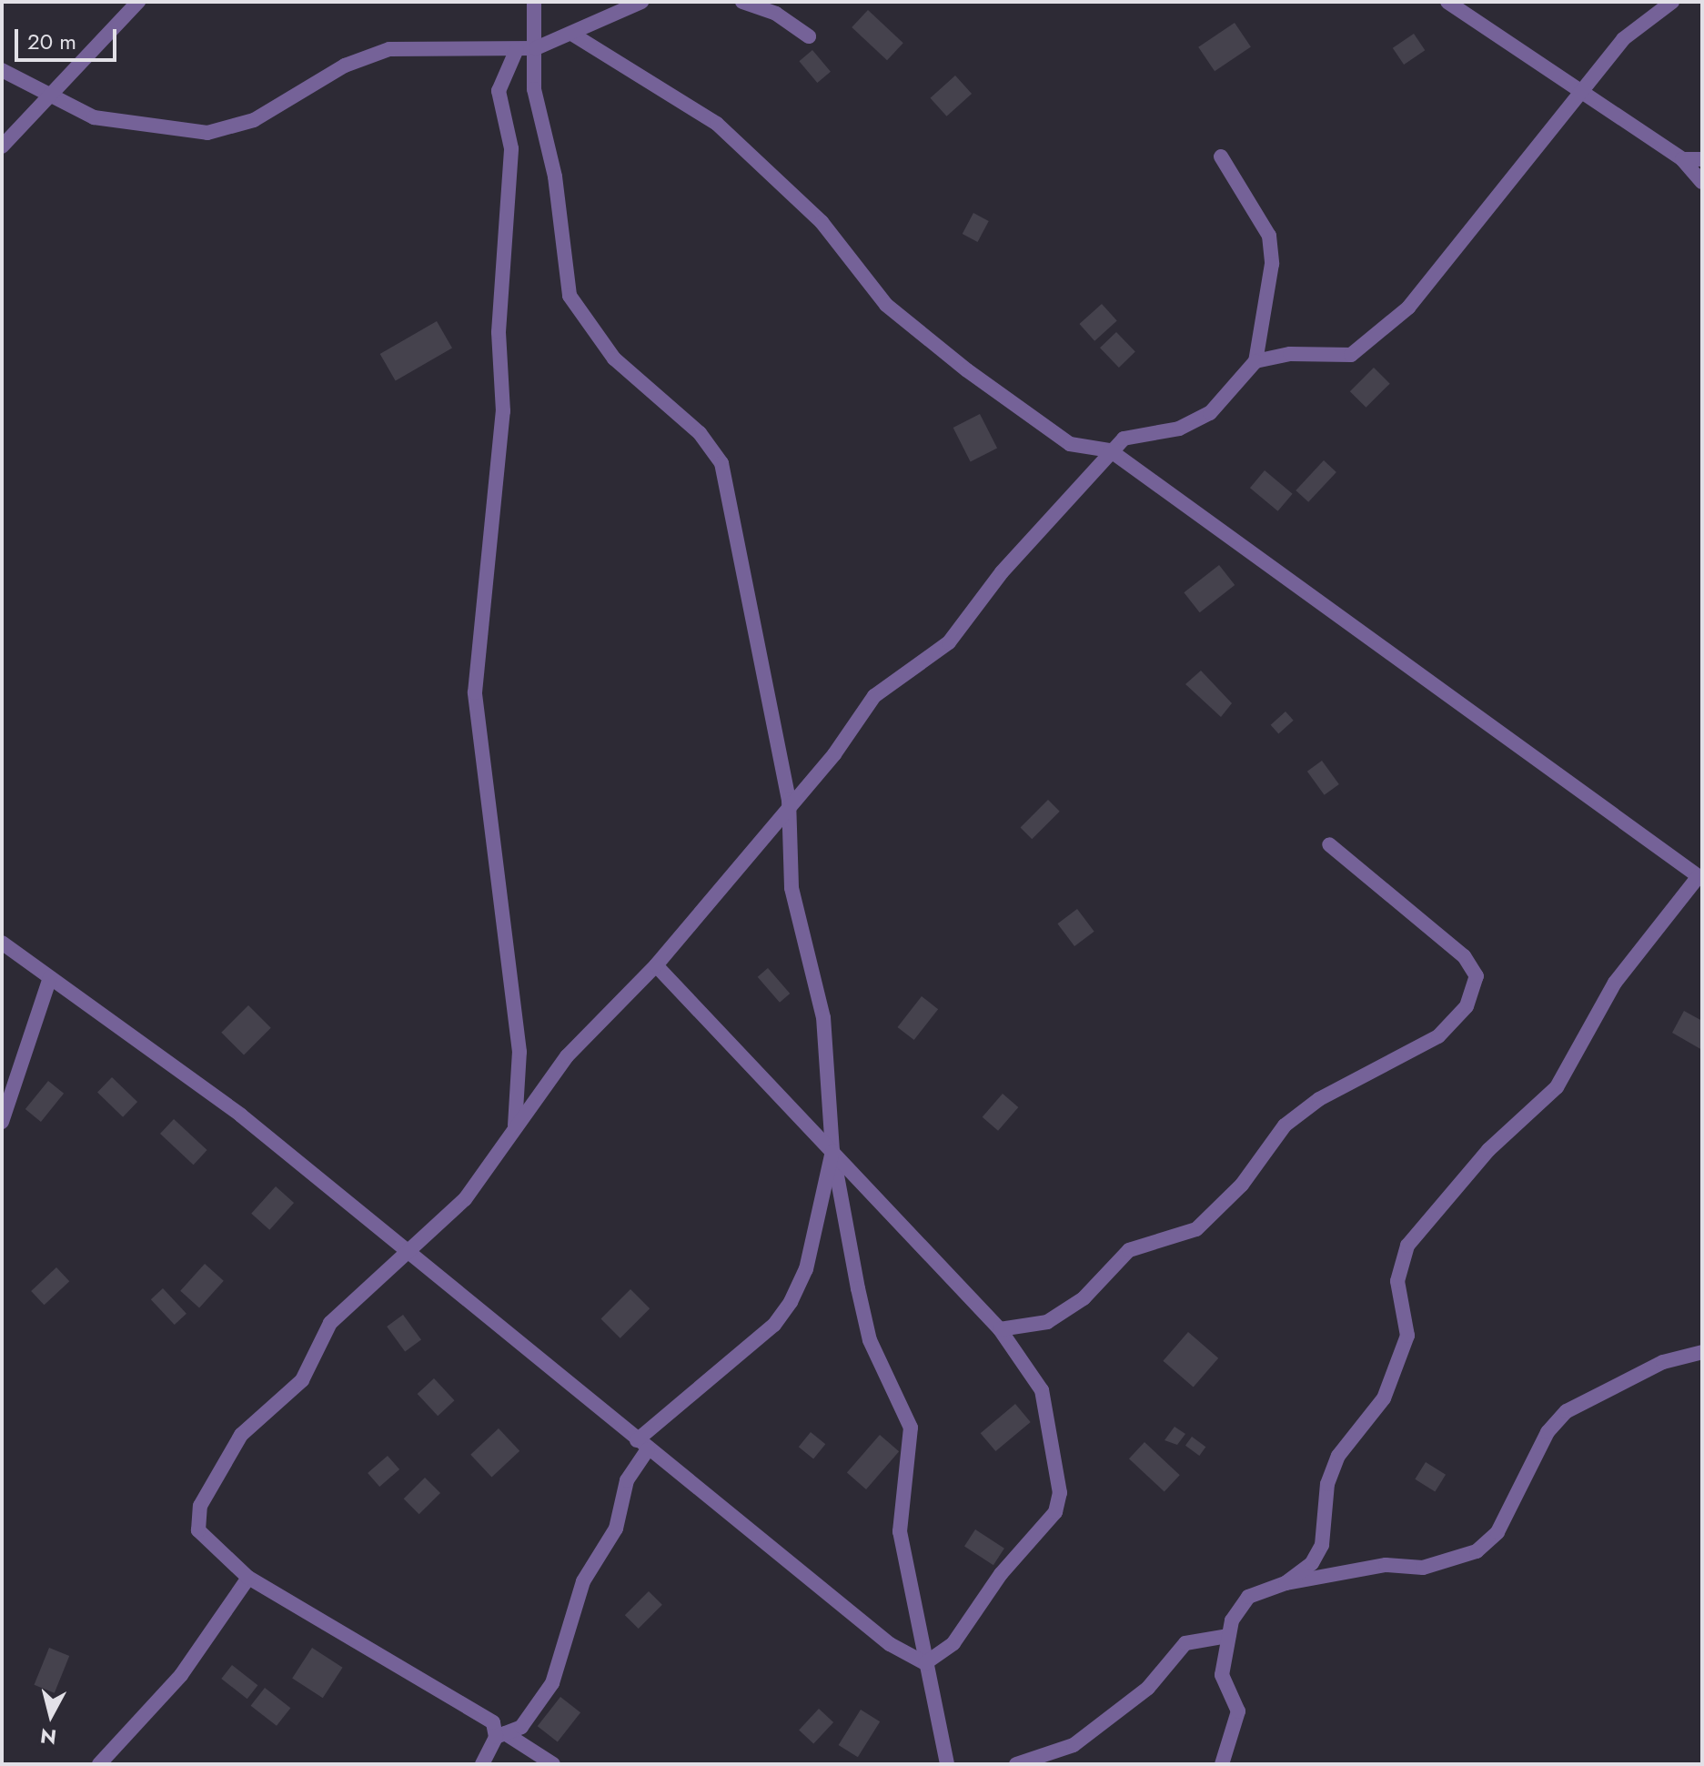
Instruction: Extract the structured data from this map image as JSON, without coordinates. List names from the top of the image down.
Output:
{
  "scale_bar": "20 m",
  "north": "bottom"
}
